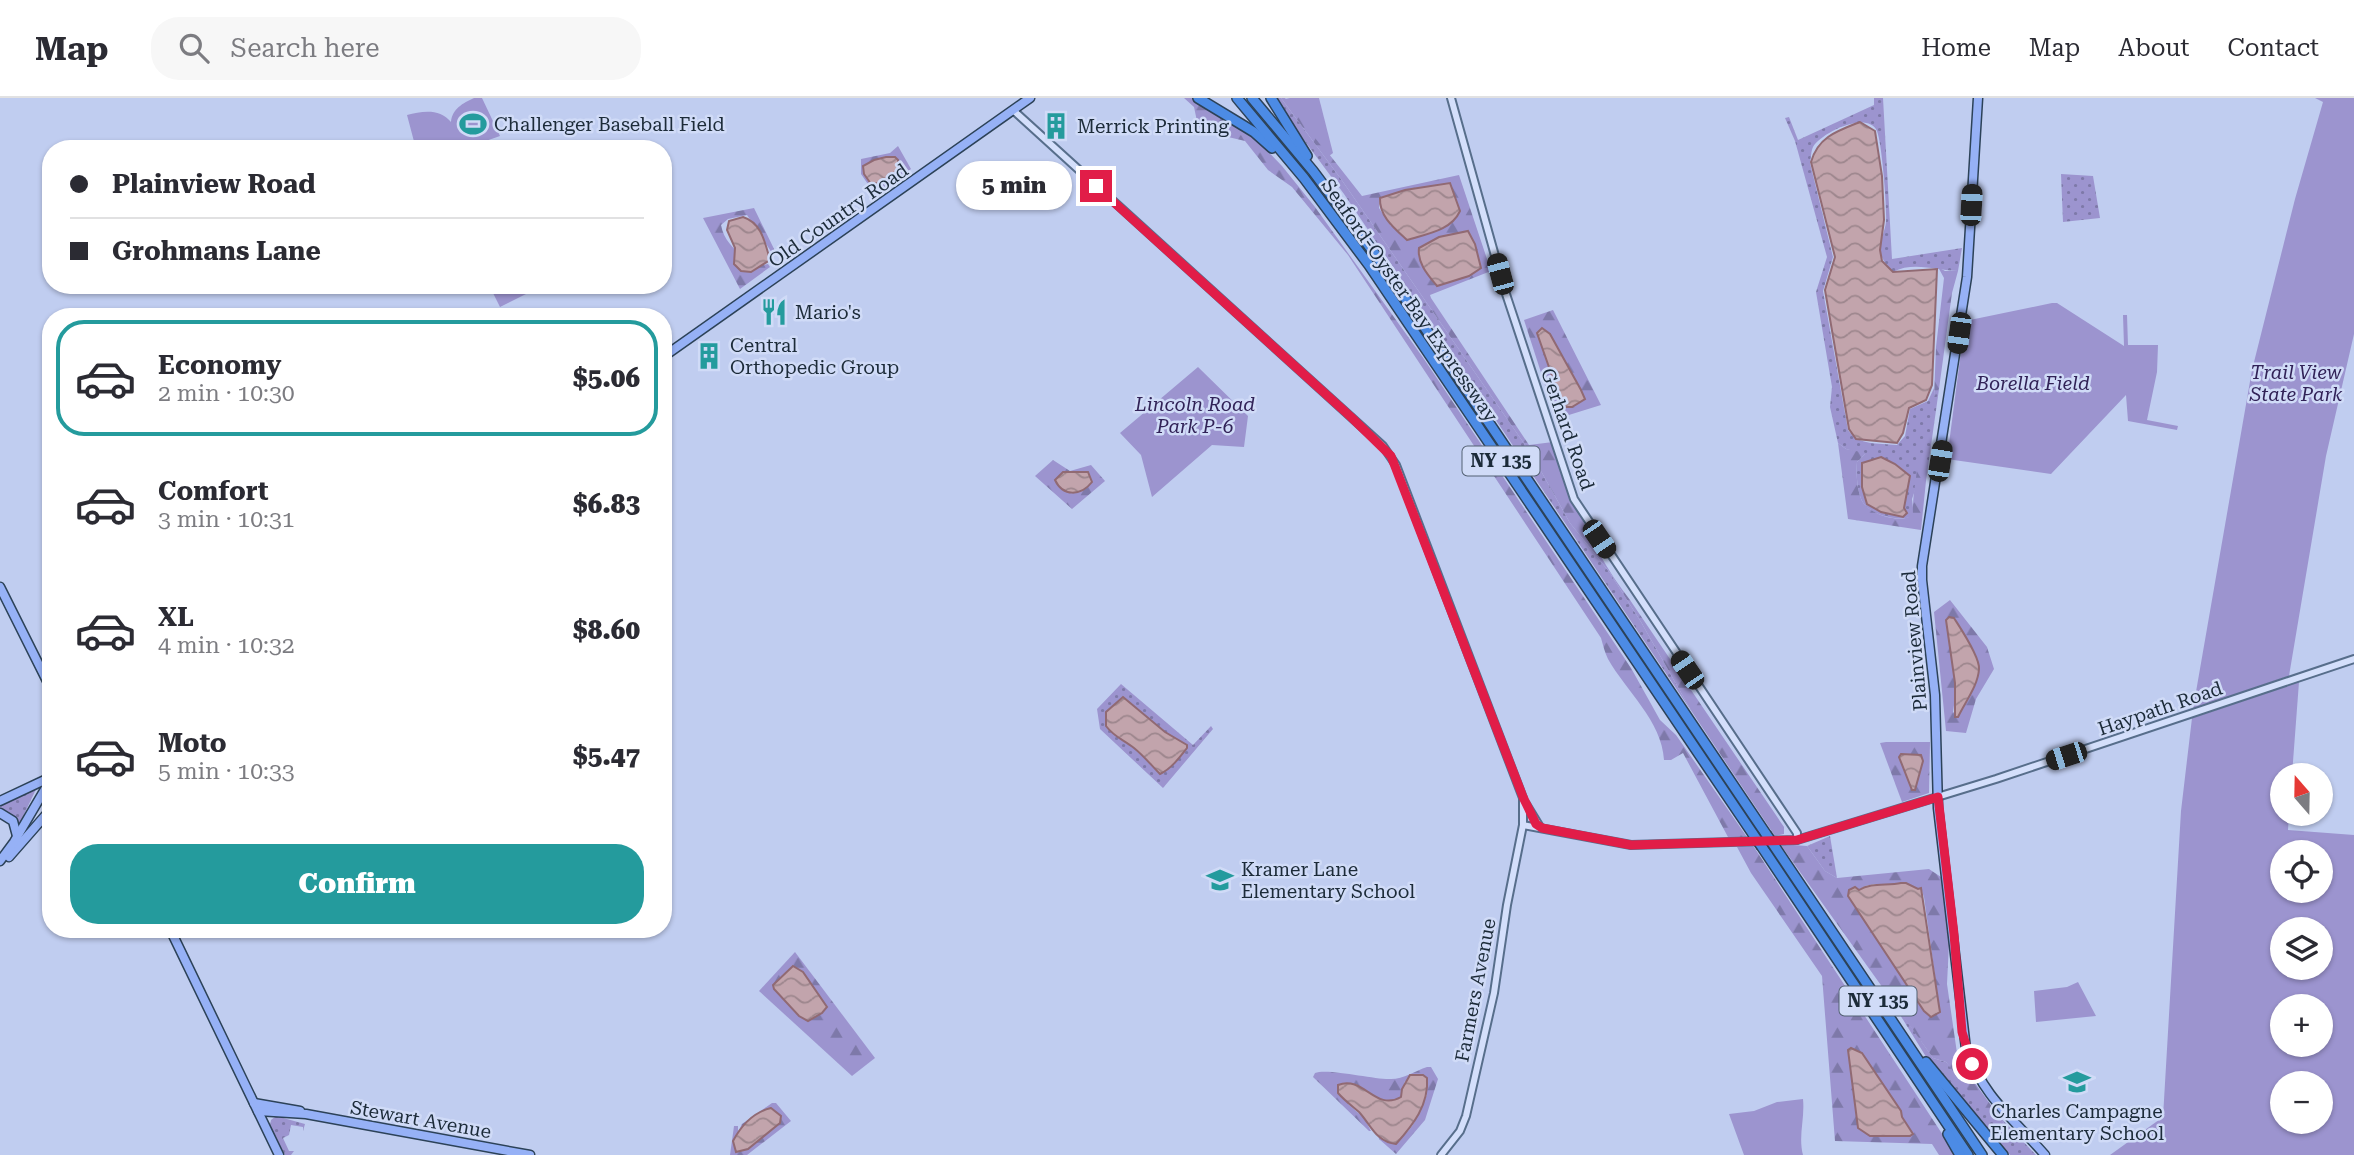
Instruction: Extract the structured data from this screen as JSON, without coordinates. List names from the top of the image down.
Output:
{
  "streets": {
    "highway": ["Seaford-Oyster Bay Expressway", "NY 135"],
    "main road": ["Old Country Road", "Plainview Road", "Stewart Avenue"],
    "street": ["Gerhard Road", "Haypath Road", "Farmers Avenue"]
  },
  "crossings": [
    ["Gerhard Road", "Haypath Road"],
    ["Plainview Road", "Haypath Road"],
    ["Haypath Road", "Farmers Avenue"]
  ],
  "parks": ["Trail View State Park", "Borella Field", "Lincoln Road Park P-6"],
  "places": {
    "sports": ["Challenger Baseball Field"],
    "building": ["Merrick Printing", "Central Orthopedic Group"],
    "restaurant": ["Mario's"],
    "school or university": ["Kramer Lane Elementary School", "Charles Campagne Elementary School"]
  },
  "north": "top",
  "page": {
    "header": "Map",
    "search": "Search here",
    "nav": [
      "Home",
      "Map",
      "About",
      "Contact"
    ],
    "banner": ["Plainview Road", "Grohmans Lane"],
    "bubble": "5 min",
    "list": [
      {
        "name": "Economy",
        "note": "2 min · 10:30",
        "value": "$5.06"
      },
      {
        "name": "Comfort",
        "note": "3 min · 10:31",
        "value": "$6.83"
      },
      {
        "name": "XL",
        "note": "4 min · 10:32",
        "value": "$8.60"
      },
      {
        "name": "Moto",
        "note": "5 min · 10:33",
        "value": "$5.47"
      }
    ],
    "map_buttons": ["+", "−"],
    "buttons": "Confirm"
  }
}
